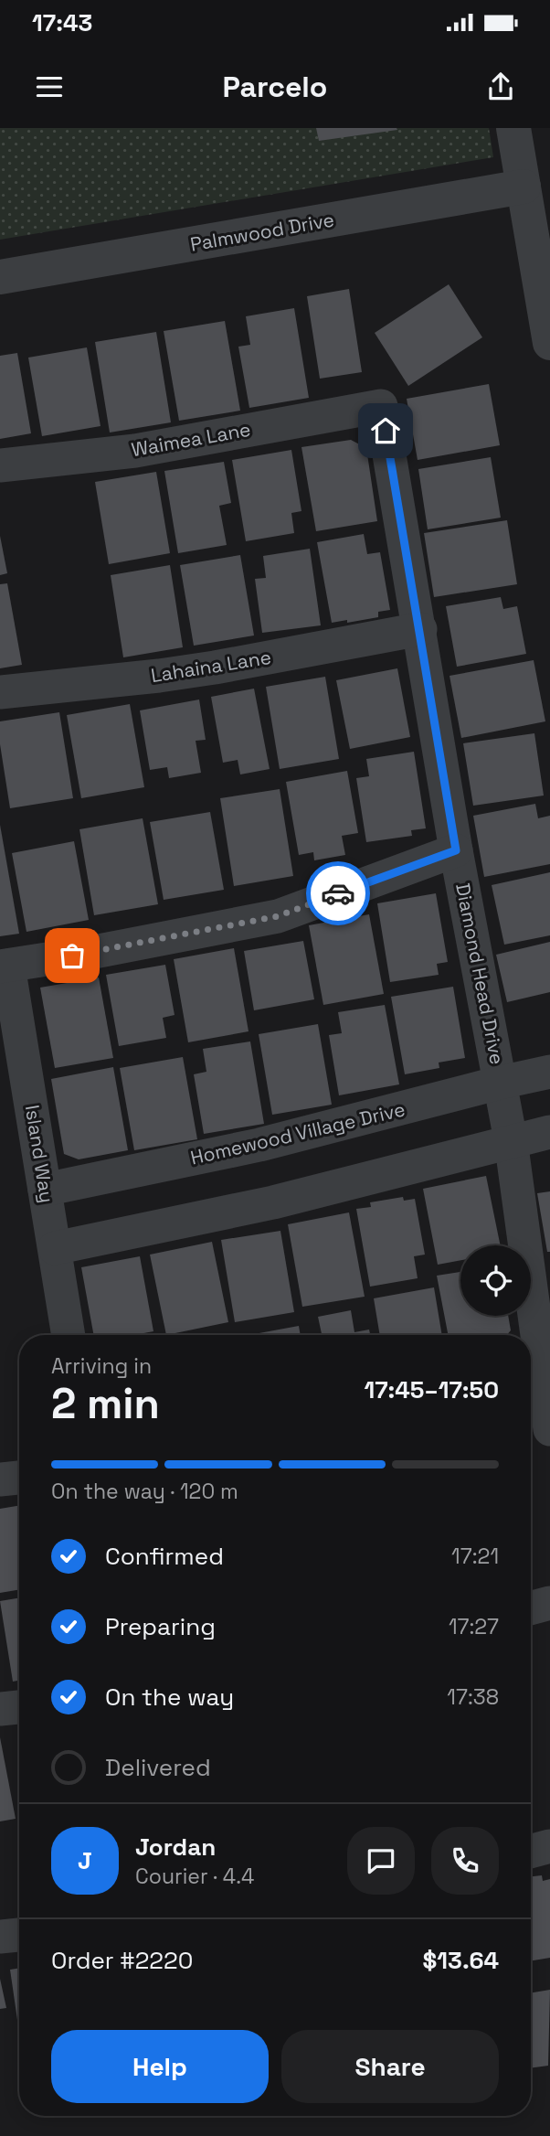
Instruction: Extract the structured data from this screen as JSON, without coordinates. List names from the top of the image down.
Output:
{
  "streets": {
    "street": [
      "Palmwood Drive",
      "Waimea Lane",
      "Lahaina Lane",
      "Diamond Head Drive",
      "Homewood Village Drive",
      "Island Way"
    ]
  },
  "crossings": [
    ["Waimea Lane", "Diamond Head Drive"],
    ["Lahaina Lane", "Diamond Head Drive"],
    ["Diamond Head Drive", "Homewood Village Drive"],
    ["Homewood Village Drive", "Island Way"]
  ],
  "page": {
    "status": "17:43",
    "header": "Parcelo",
    "heading": ["2 min", "Arriving in", "17:45–17:50"],
    "panel": [
      "Jordan",
      "Courier · 4.4",
      "Order #2220",
      "$13.64"
    ],
    "bar": "On the way · 120 m",
    "list": [
      ["Confirmed", "17:21"],
      ["Preparing", "17:27"],
      ["On the way", "17:38"],
      "Delivered"
    ],
    "round": "J",
    "buttons": ["Help", "Share"]
  }
}
